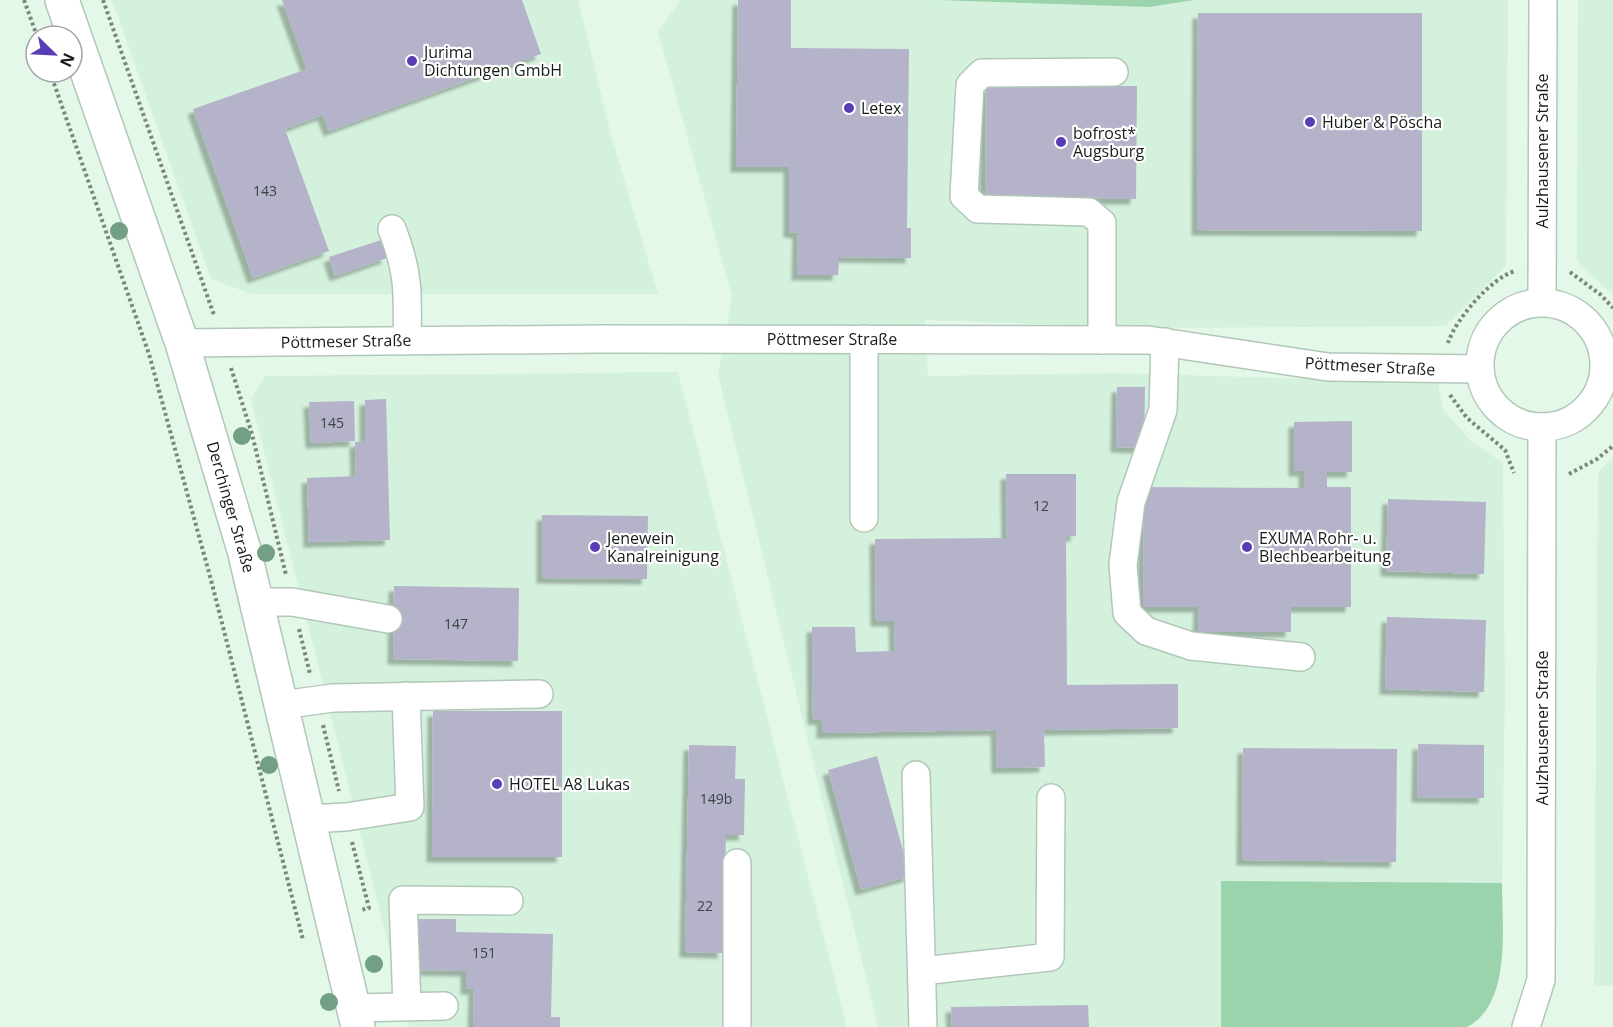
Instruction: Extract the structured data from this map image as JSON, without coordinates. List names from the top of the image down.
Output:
{
  "streets": {
    "main road": ["Derchinger Straße"],
    "street": ["Aulzhausener Straße", "Pöttmeser Straße"]
  },
  "crossings": [
    ["Aulzhausener Straße", "Pöttmeser Straße"],
    ["Pöttmeser Straße", "Derchinger Straße"]
  ],
  "places": [
    "Jurima Dichtungen GmbH",
    "Letex",
    "Huber & Pöscha",
    "bofrost* Augsburg",
    "Jenewein Kanalreinigung",
    "EXUMA Rohr- u. Blechbearbeitung",
    "HOTEL A8 Lukas"
  ],
  "house_numbers": [
    "143",
    "145",
    "12",
    "147",
    "149b",
    "22",
    "151"
  ],
  "north": "bottom right"
}
